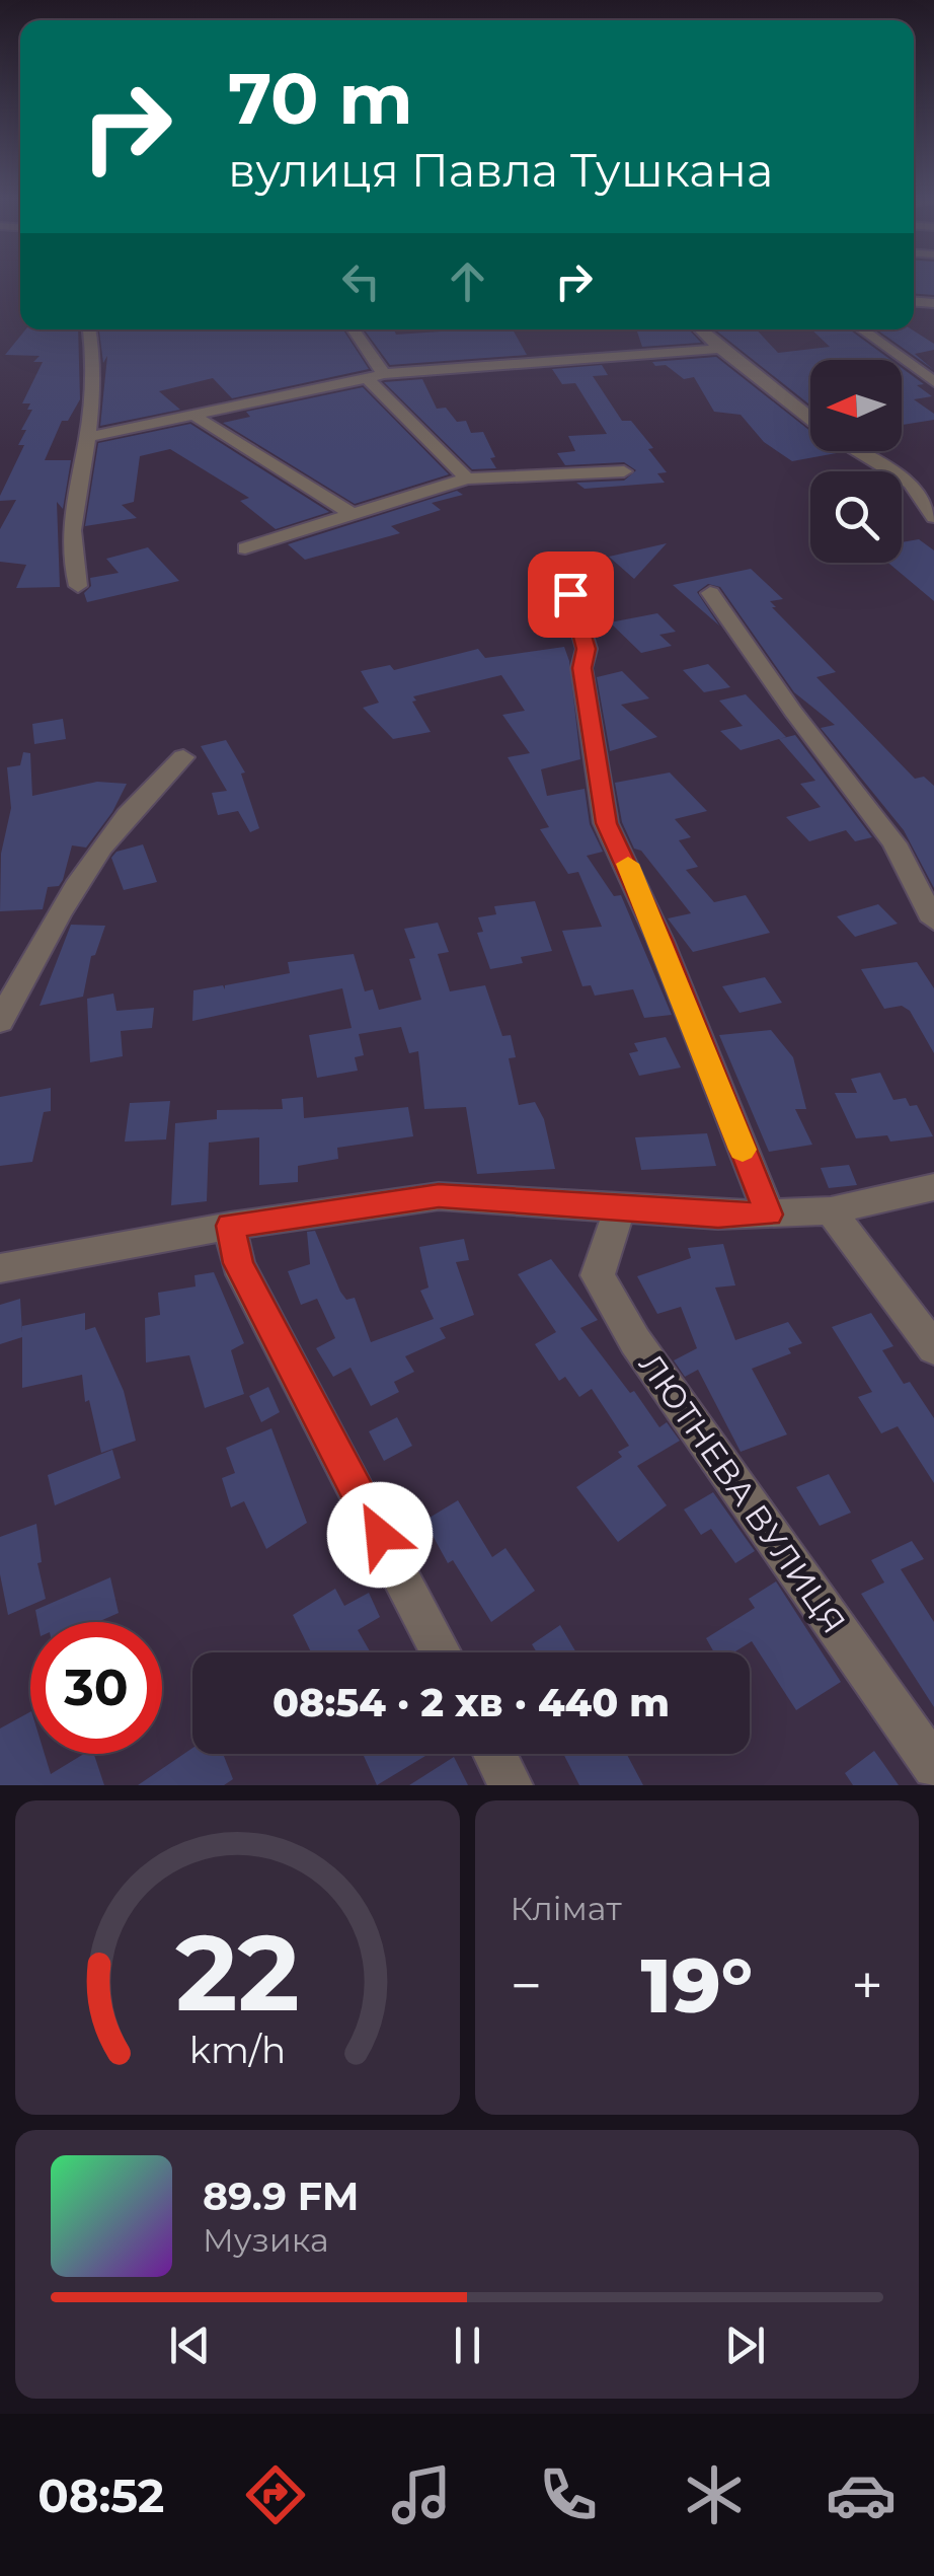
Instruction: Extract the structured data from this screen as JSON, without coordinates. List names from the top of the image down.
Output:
{
  "streets": {
    "street": ["ЛЮТНЕВА ВУЛИЦЯ"]
  },
  "north": "left",
  "page": {
    "turn": ["70 m", "вулиця Павла Тушкана"],
    "limit": "30",
    "trip": "08:54 · 2 хв · 440 m",
    "tile": "Клімат",
    "heat": ["−", "19°", "+"],
    "song": ["89.9 FM", "Музика"],
    "tabs": "08:52",
    "gauge": ["22", "km/h"]
  }
}
